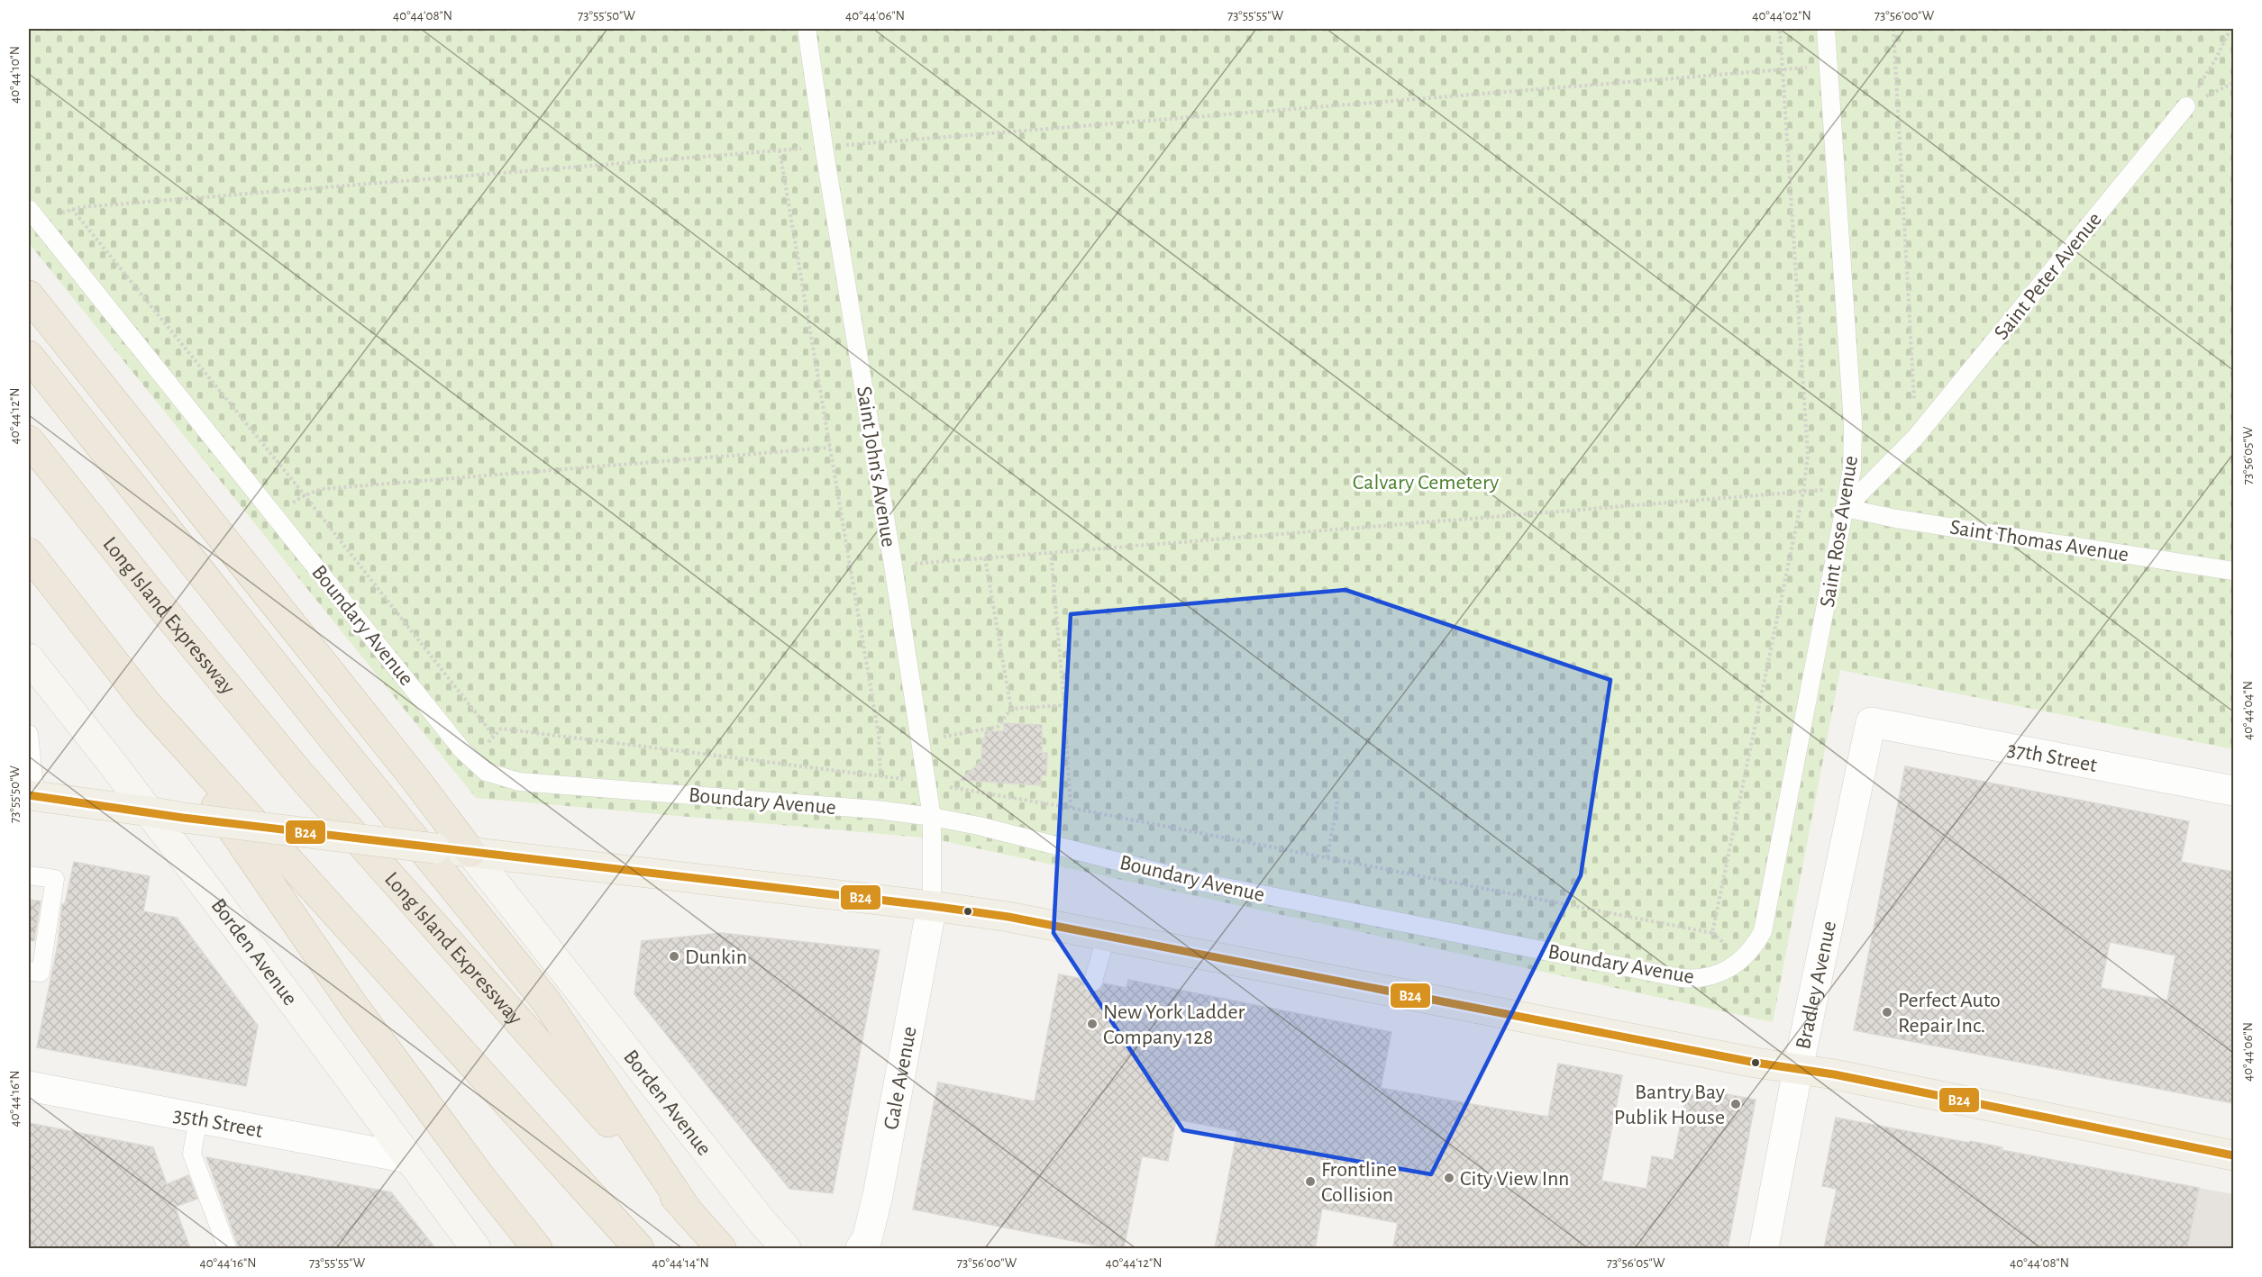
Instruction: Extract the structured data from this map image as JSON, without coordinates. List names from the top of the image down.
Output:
{
  "streets": {
    "highway": ["Long Island Expressway"],
    "main road": ["Borden Avenue"],
    "street": [
      "37th Street",
      "Bradley Avenue",
      "Gale Avenue",
      "35th Street"
    ],
    "lane": [
      "Saint Peter Avenue",
      "Saint John's Avenue",
      "Saint Rose Avenue",
      "Saint Thomas Avenue",
      "Boundary Avenue"
    ]
  },
  "crossings": [
    ["Saint Peter Avenue", "Saint Rose Avenue"],
    ["Saint Peter Avenue", "Saint Thomas Avenue"],
    ["Saint John's Avenue", "Boundary Avenue"],
    ["Saint John's Avenue", "Gale Avenue"],
    ["Saint Rose Avenue", "Saint Thomas Avenue"],
    ["Saint Rose Avenue", "Boundary Avenue"],
    ["37th Street", "Bradley Avenue"],
    ["Borden Avenue", "35th Street"]
  ],
  "parks": ["Calvary Cemetery"],
  "places": [
    "Dunkin",
    "Perfect Auto Repair Inc.",
    "New York Ladder Company 128",
    "Bantry Bay Publik House",
    "City View Inn",
    "Frontline Collision"
  ],
  "lines": ["transit line B24"],
  "coordinates": [
    "40°44'08\"N",
    "73°55'50\"W",
    "40°44'06\"N",
    "73°55'55\"W",
    "40°44'02\"N",
    "73°56'00\"W",
    "40°44'10\"N",
    "40°44'12\"N",
    "73°56'05\"W",
    "40°44'04\"N",
    "40°44'16\"N",
    "40°44'14\"N"
  ]
}
